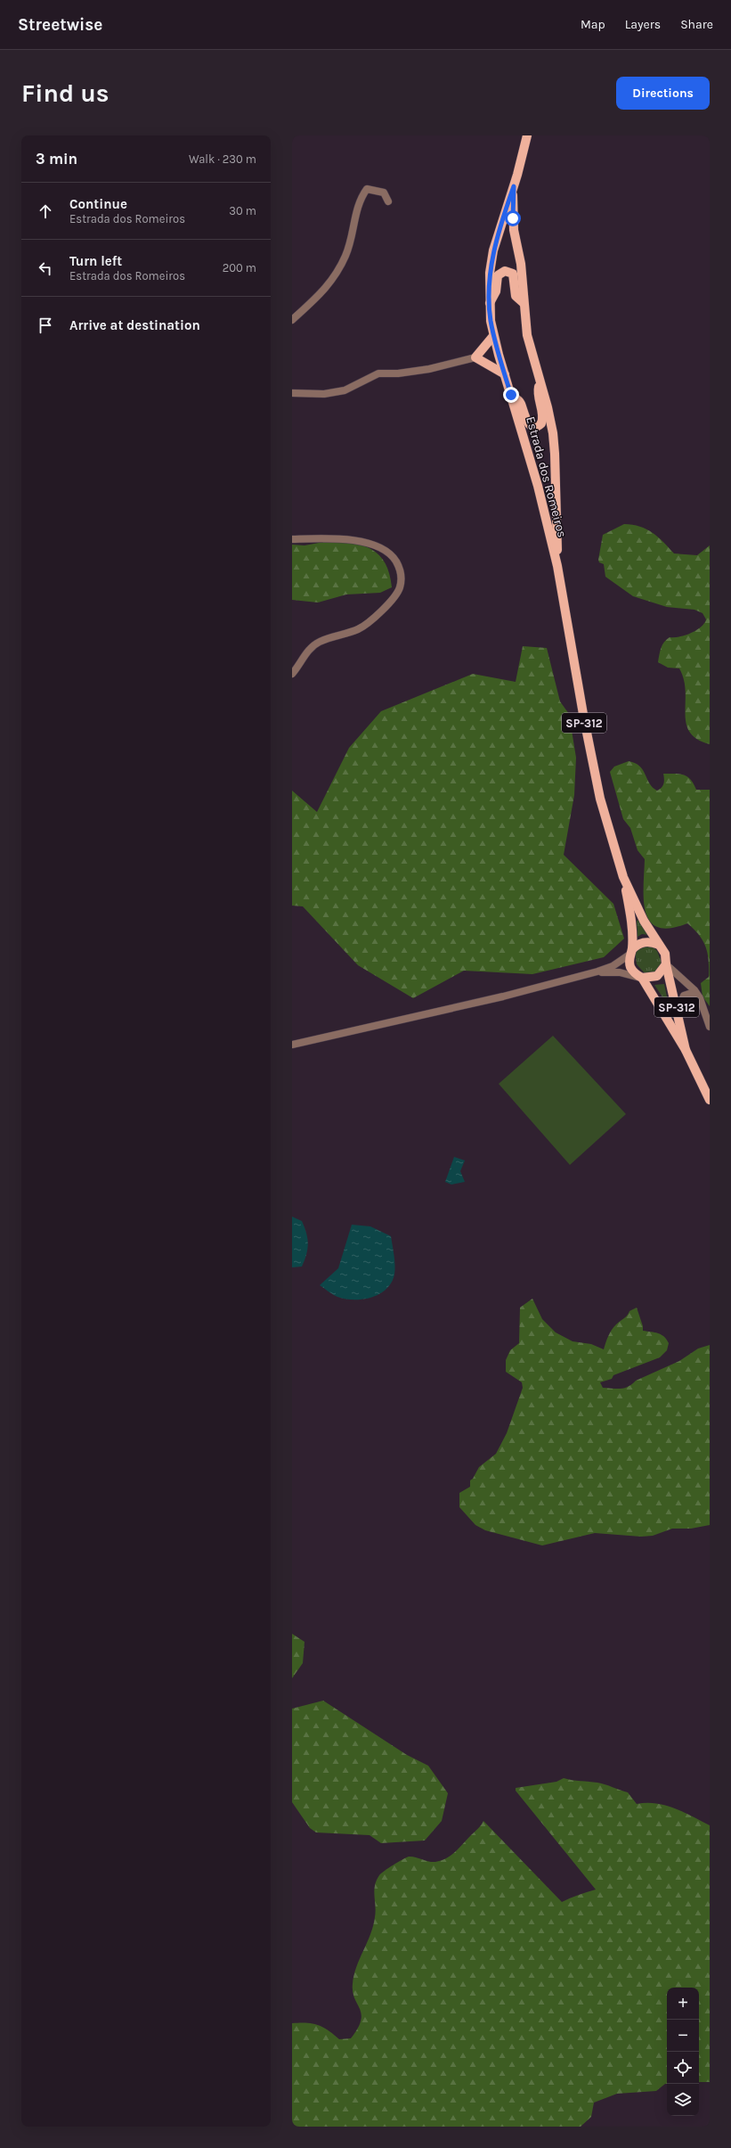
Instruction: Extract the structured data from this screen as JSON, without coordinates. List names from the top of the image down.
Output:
{
  "streets": {
    "main road": ["Estrada dos Romeiros", "SP-312"]
  },
  "page": {
    "header": "Streetwise",
    "nav": ["Map", "Layers", "Share"],
    "buttons": "Directions",
    "title": "Find us",
    "heading": ["3 min", "Walk · 230 m"],
    "list": [
      ["Continue", "Estrada dos Romeiros", "30 m"],
      ["Turn left", "Estrada dos Romeiros", "200 m"],
      "Arrive at destination"
    ],
    "map_buttons": ["+", "−"]
  }
}
